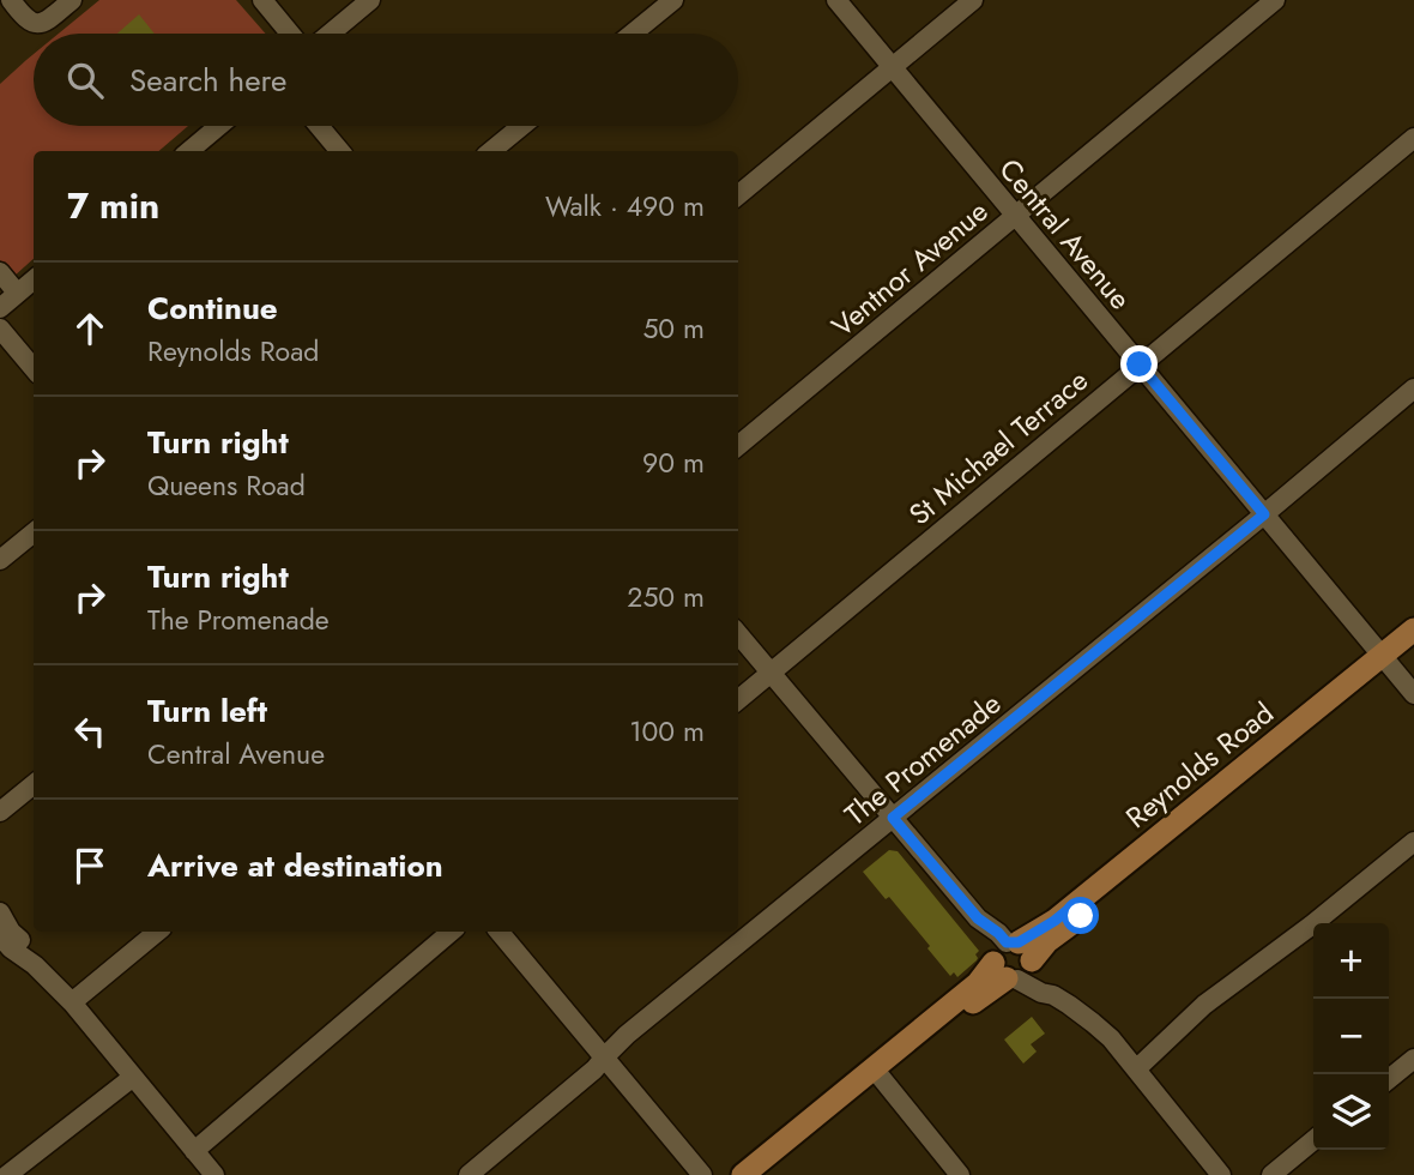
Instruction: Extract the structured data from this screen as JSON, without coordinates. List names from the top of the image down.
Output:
{
  "streets": {
    "main road": ["Reynolds Road"],
    "street": [
      "Central Avenue",
      "Ventnor Avenue",
      "St Michael Terrace",
      "The Promenade"
    ]
  },
  "crossings": [
    ["Central Avenue", "Ventnor Avenue"],
    ["Central Avenue", "St Michael Terrace"],
    ["Central Avenue", "The Promenade"],
    ["Central Avenue", "Reynolds Road"]
  ],
  "page": {
    "search": "Search here",
    "heading": ["7 min", "Walk · 490 m"],
    "list": [
      ["Continue", "Reynolds Road", "50 m"],
      ["Turn right", "Queens Road", "90 m"],
      ["Turn right", "The Promenade", "250 m"],
      ["Turn left", "Central Avenue", "100 m"],
      "Arrive at destination"
    ],
    "map_buttons": ["+", "−"]
  }
}
